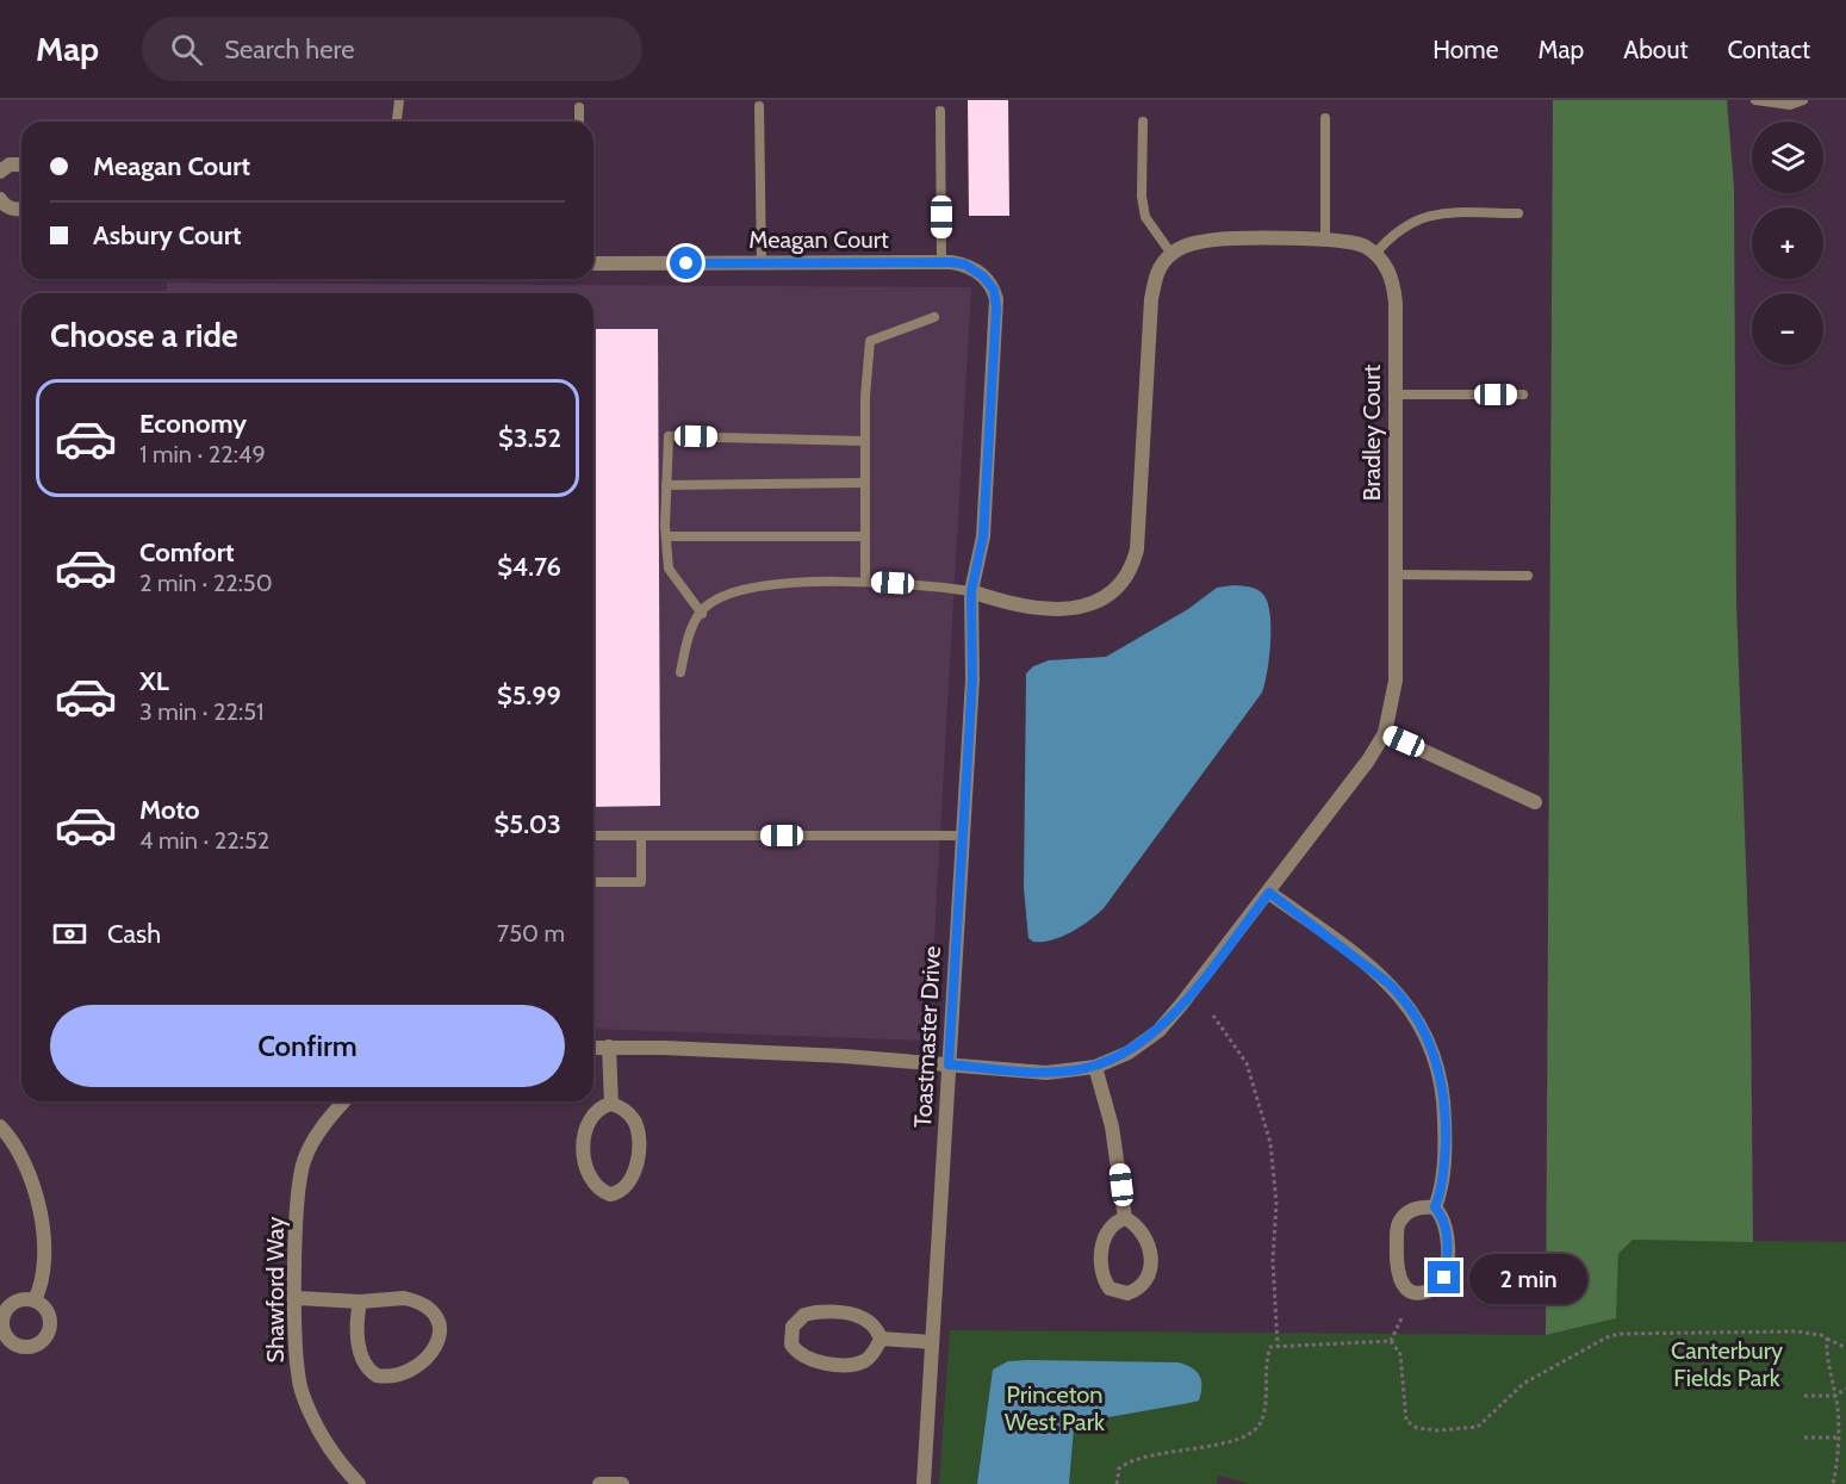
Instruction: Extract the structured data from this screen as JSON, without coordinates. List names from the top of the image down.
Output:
{
  "streets": {
    "street": [
      "Meagan Court",
      "Bradley Court",
      "Toastmaster Drive",
      "Shawford Way"
    ]
  },
  "crossings": [
    ["Meagan Court", "Toastmaster Drive"],
    ["Bradley Court", "Toastmaster Drive"]
  ],
  "parks": ["Canterbury Fields Park", "Princeton West Park"],
  "page": {
    "header": "Map",
    "search": "Search here",
    "nav": [
      "Home",
      "Map",
      "About",
      "Contact"
    ],
    "map_buttons": ["+", "−"],
    "banner": ["Meagan Court", "Asbury Court"],
    "heading": "Choose a ride",
    "list": [
      {
        "name": "Economy",
        "note": "1 min · 22:49",
        "value": "$3.52"
      },
      {
        "name": "Comfort",
        "note": "2 min · 22:50",
        "value": "$4.76"
      },
      {
        "name": "XL",
        "note": "3 min · 22:51",
        "value": "$5.99"
      },
      {
        "name": "Moto",
        "note": "4 min · 22:52",
        "value": "$5.03"
      }
    ],
    "pay": ["Cash", "750 m"],
    "buttons": "Confirm",
    "bubble": "2 min"
  }
}
